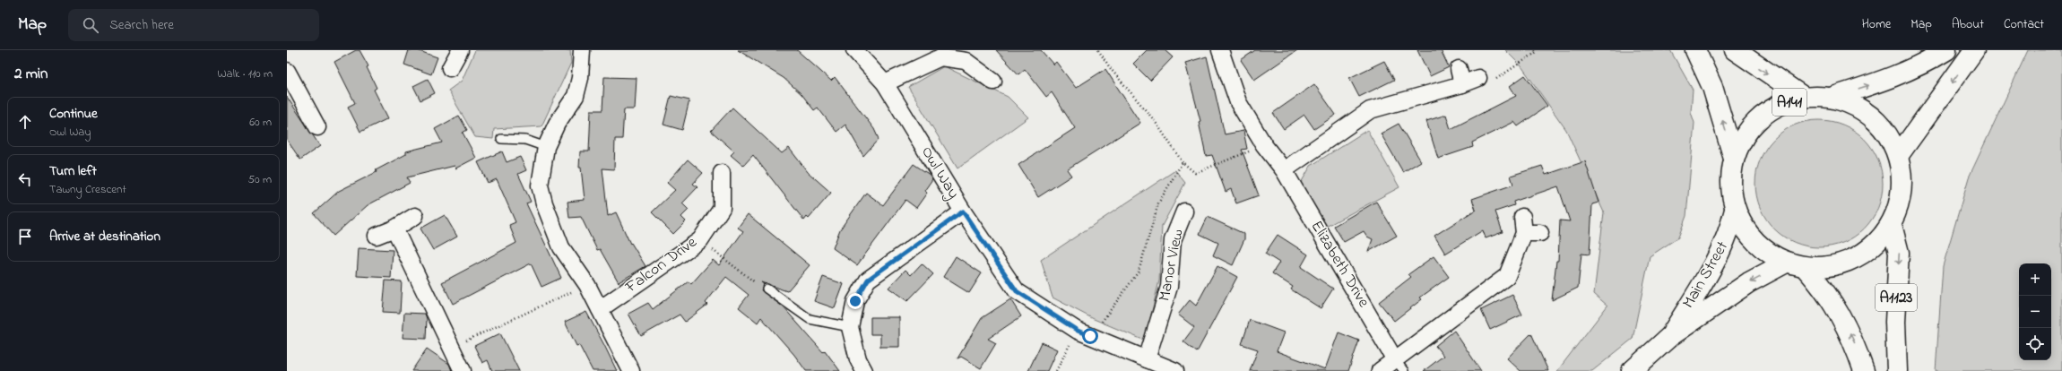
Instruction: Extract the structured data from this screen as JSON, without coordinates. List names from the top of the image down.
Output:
{
  "streets": {
    "main road": ["A141", "Main Street", "A1123"],
    "street": [
      "Owl Way",
      "Elizabeth Drive",
      "Falcon Drive",
      "Manor View"
    ]
  },
  "crossings": [
    ["A141", "Main Street"],
    ["A141", "A1123"],
    ["Owl Way", "Manor View"]
  ],
  "one_way": ["Main Street"],
  "page": {
    "header": "Map",
    "search": "Search here",
    "nav": [
      "Home",
      "Map",
      "About",
      "Contact"
    ],
    "heading": ["2 min", "Walk · 110 m"],
    "list": [
      ["Continue", "Owl Way", "60 m"],
      ["Turn left", "Tawny Crescent", "50 m"],
      "Arrive at destination"
    ],
    "map_buttons": ["+", "−"]
  }
}
